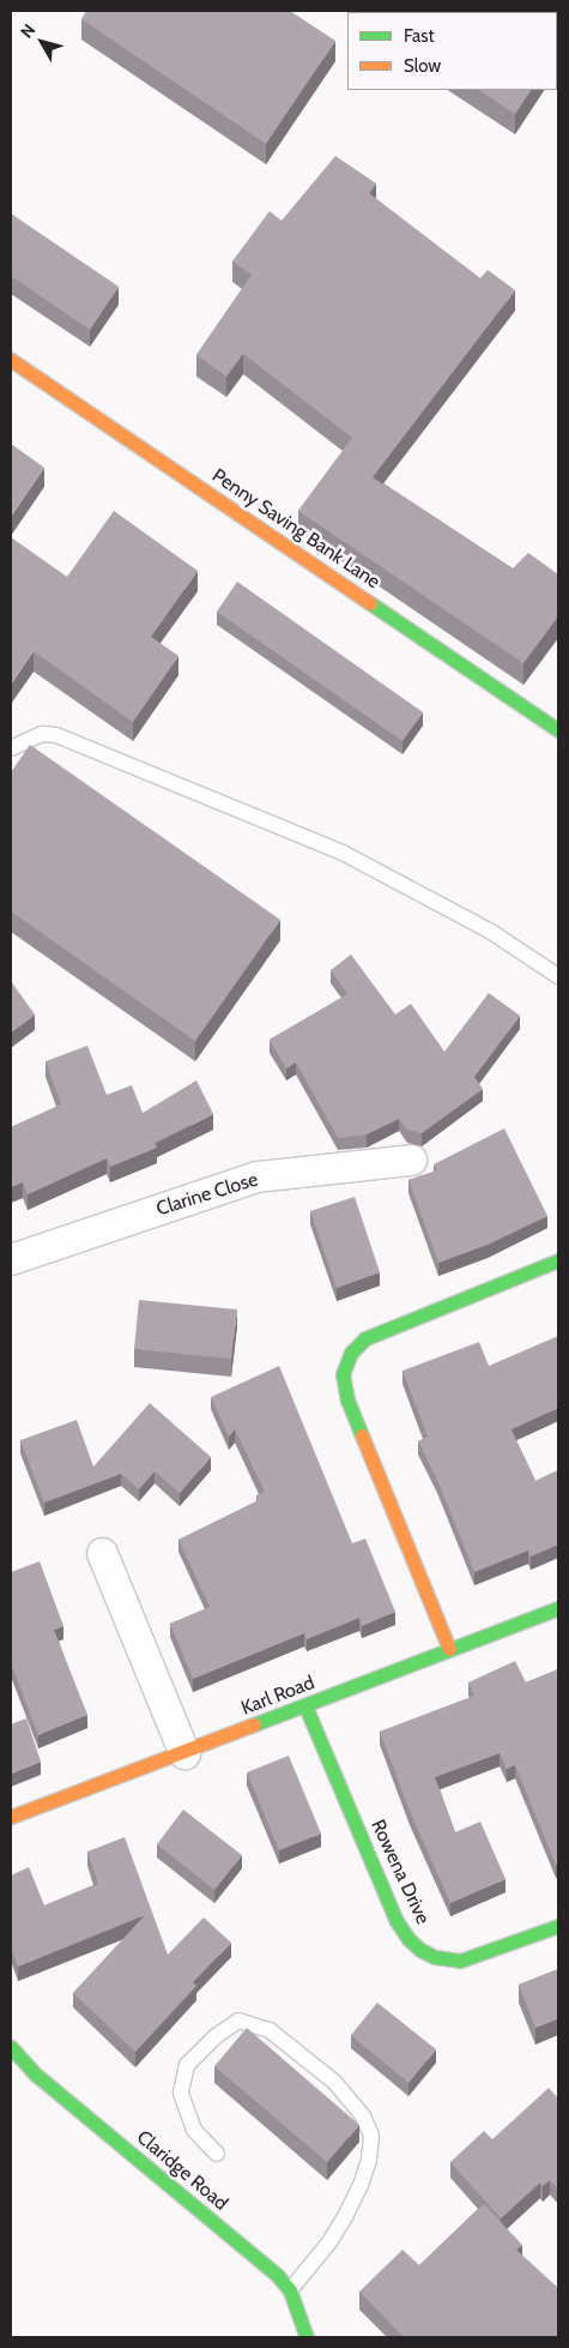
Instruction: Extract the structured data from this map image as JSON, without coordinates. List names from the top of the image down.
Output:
{
  "streets": {
    "street": [
      "Penny Saving Bank Lane",
      "Clarine Close",
      "Karl Road",
      "Rowena Drive",
      "Claridge Road"
    ]
  },
  "crossings": [
    ["Karl Road", "Rowena Drive"]
  ],
  "legend": ["Fast", "Slow"],
  "north": "top left"
}
